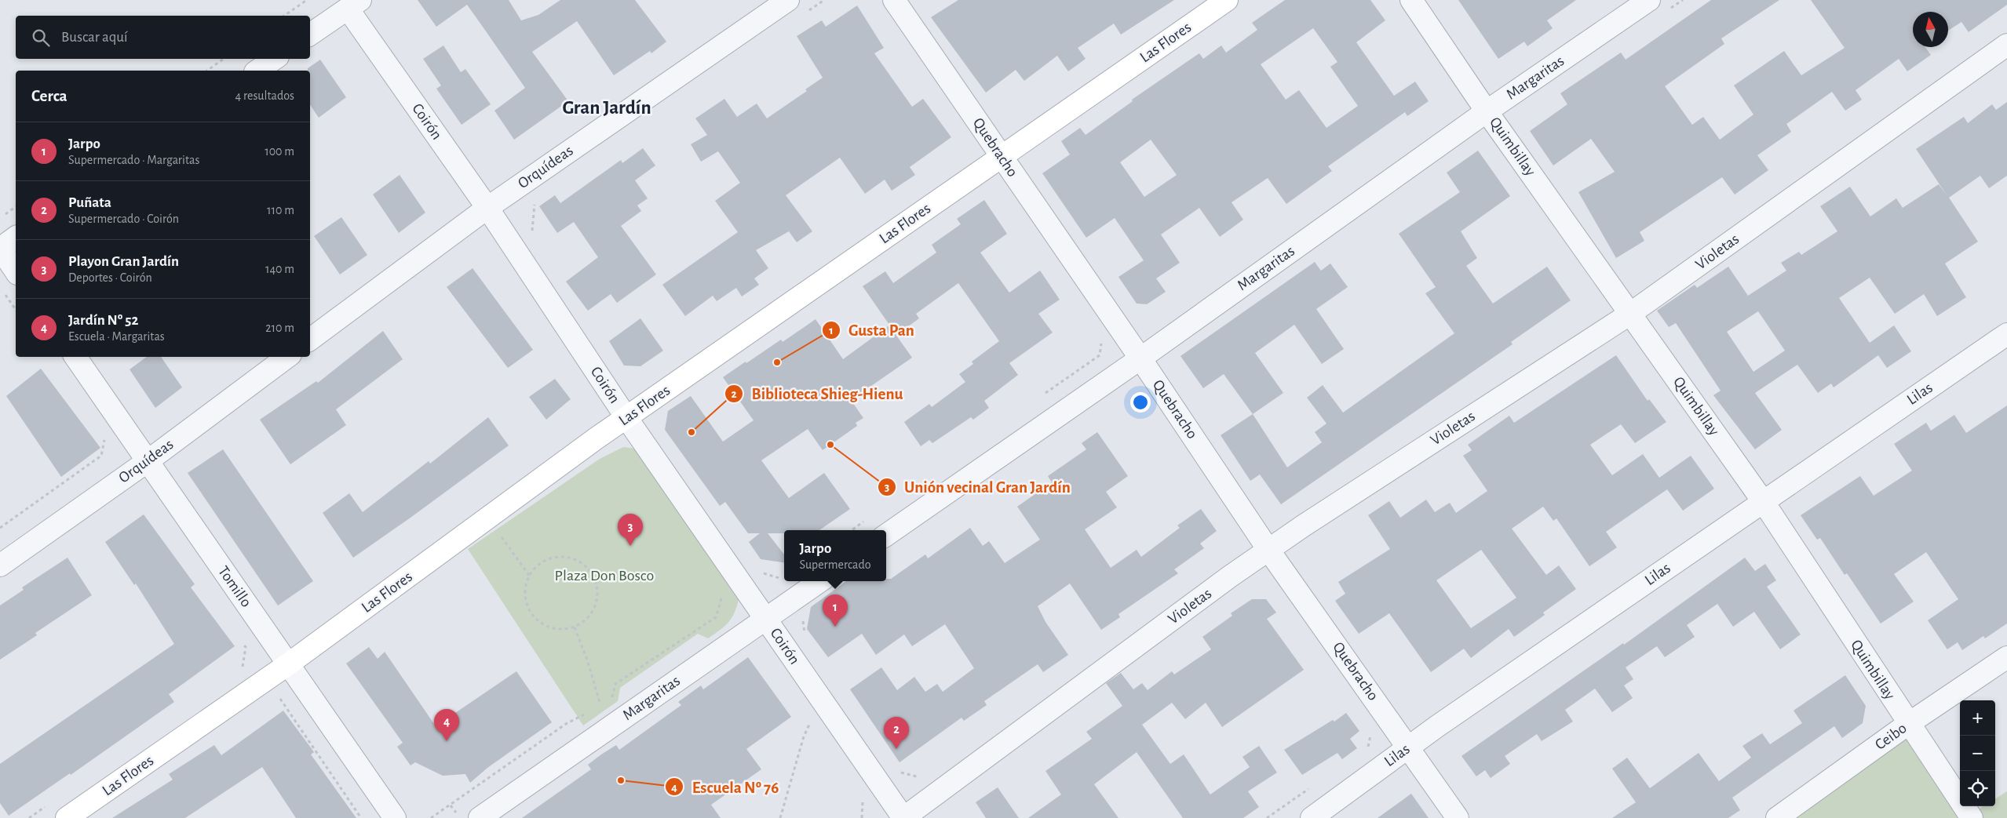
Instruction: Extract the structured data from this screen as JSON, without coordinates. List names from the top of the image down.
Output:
{
  "streets": {
    "street": [
      "Las Flores",
      "Margaritas",
      "Coirón",
      "Quimbillay",
      "Quebracho",
      "Orquídeas",
      "Violetas",
      "Lilas",
      "Tomillo",
      "Ceibo"
    ]
  },
  "crossings": [
    ["Las Flores", "Coirón"],
    ["Las Flores", "Quebracho"],
    ["Las Flores", "Tomillo"],
    ["Margaritas", "Coirón"],
    ["Margaritas", "Quimbillay"],
    ["Margaritas", "Quebracho"],
    ["Coirón", "Orquídeas"],
    ["Coirón", "Violetas"],
    ["Quimbillay", "Violetas"],
    ["Quimbillay", "Lilas"],
    ["Quimbillay", "Ceibo"],
    ["Quebracho", "Violetas"],
    ["Quebracho", "Lilas"],
    ["Orquídeas", "Tomillo"]
  ],
  "districts": ["Gran Jardín"],
  "parks": ["Plaza Don Bosco"],
  "places": [
    "Gusta Pan",
    "Biblioteca Shieg-Hienu",
    "Unión vecinal Gran Jardín",
    "Escuela Nº 76"
  ],
  "north": "top",
  "page": {
    "search": "Buscar aquí",
    "heading": ["Cerca", "4 resultados"],
    "list": [
      {
        "mark": "1",
        "name": "Jarpo",
        "note": "Supermercado · Margaritas",
        "value": "100 m"
      },
      {
        "mark": "2",
        "name": "Puñata",
        "note": "Supermercado · Coirón",
        "value": "110 m"
      },
      {
        "mark": "3",
        "name": "Playon Gran Jardín",
        "note": "Deportes · Coirón",
        "value": "140 m"
      },
      {
        "mark": "4",
        "name": "Jardín Nº 52",
        "note": "Escuela · Margaritas",
        "value": "210 m"
      }
    ],
    "pins": [
      "3",
      "1",
      "4",
      "2"
    ],
    "popup": ["Jarpo", "Supermercado"],
    "map_buttons": ["+", "−"]
  }
}
